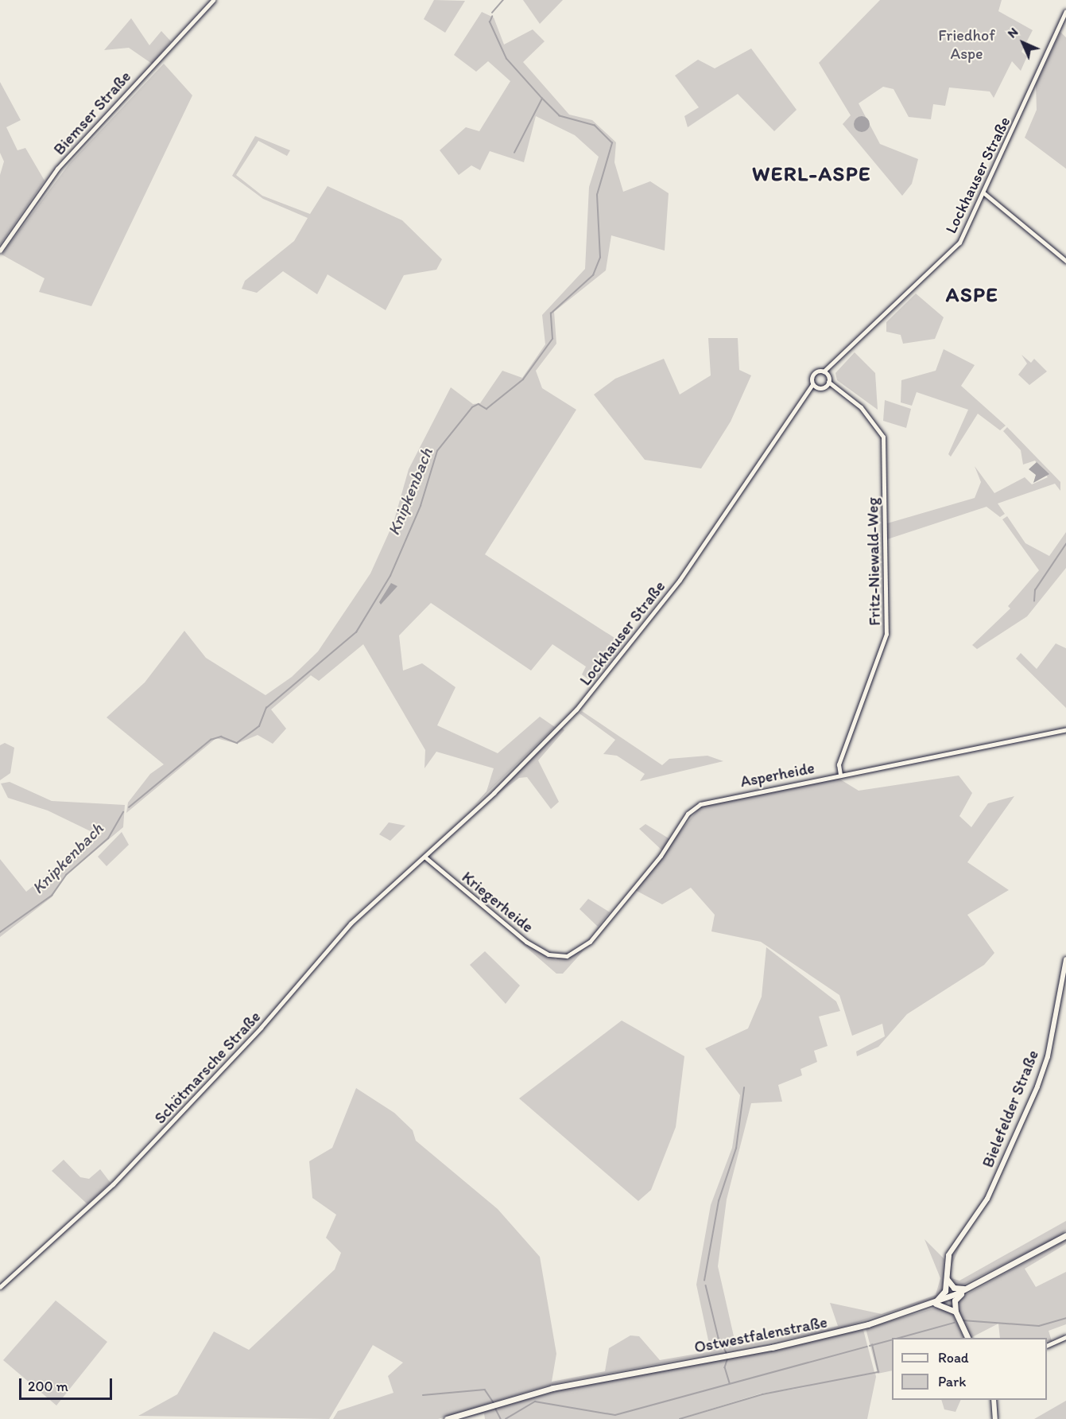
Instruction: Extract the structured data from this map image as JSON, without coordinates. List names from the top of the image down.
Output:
{
  "streets": {
    "main road": ["Bielefelder Straße", "Ostwestfalenstraße"],
    "street": [
      "Biemser Straße",
      "Lockhauser Straße",
      "Fritz-Niewald-Weg",
      "Asperheide",
      "Kriegerheide",
      "Schötmarsche Straße"
    ]
  },
  "crossings": [
    ["Lockhauser Straße", "Kriegerheide"],
    ["Lockhauser Straße", "Schötmarsche Straße"],
    ["Fritz-Niewald-Weg", "Asperheide"],
    ["Asperheide", "Kriegerheide"],
    ["Kriegerheide", "Schötmarsche Straße"]
  ],
  "districts": ["WERL-ASPE", "ASPE"],
  "water": ["Knipkenbach"],
  "parks": ["Friedhof Aspe"],
  "legend": ["Road", "Park"],
  "scale_bar": "200 m",
  "north": "top left"
}
